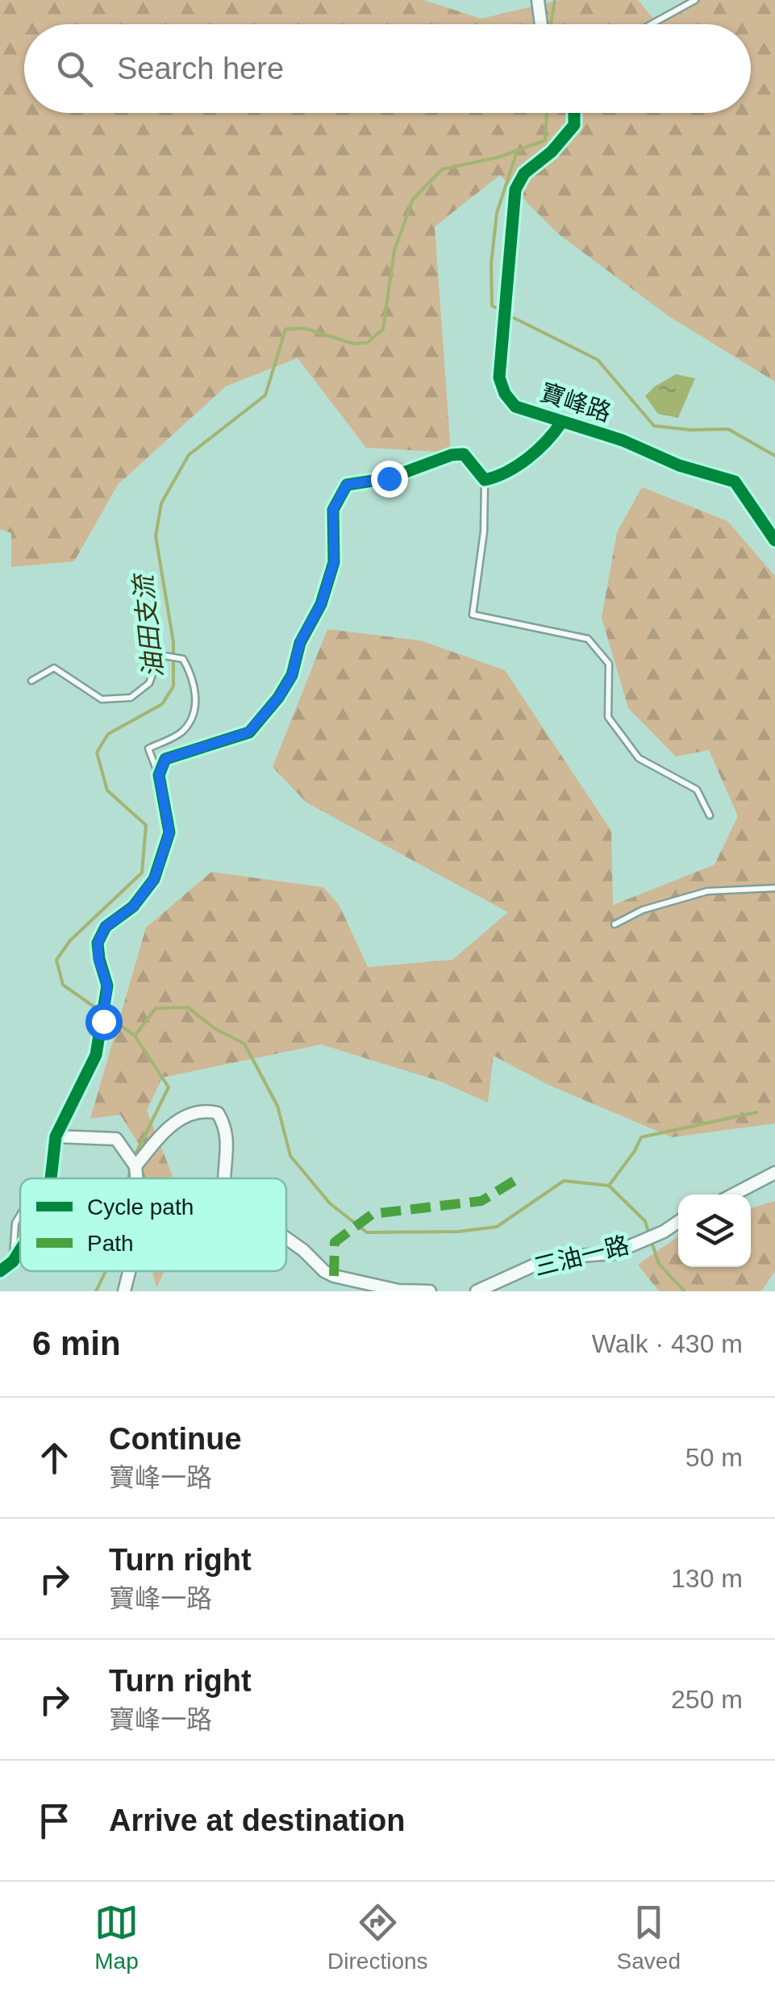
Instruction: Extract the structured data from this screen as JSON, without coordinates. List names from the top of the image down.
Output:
{
  "streets": {
    "street": ["寶峰路", "三油一路"]
  },
  "water": ["油田支流"],
  "legend": ["Cycle path", "Path"],
  "page": {
    "search": "Search here",
    "heading": ["6 min", "Walk · 430 m"],
    "list": [
      ["Continue", "寶峰一路", "50 m"],
      ["Turn right", "寶峰一路", "130 m"],
      ["Turn right", "寶峰一路", "250 m"],
      "Arrive at destination"
    ],
    "nav": ["Map", "Directions", "Saved"]
  }
}
